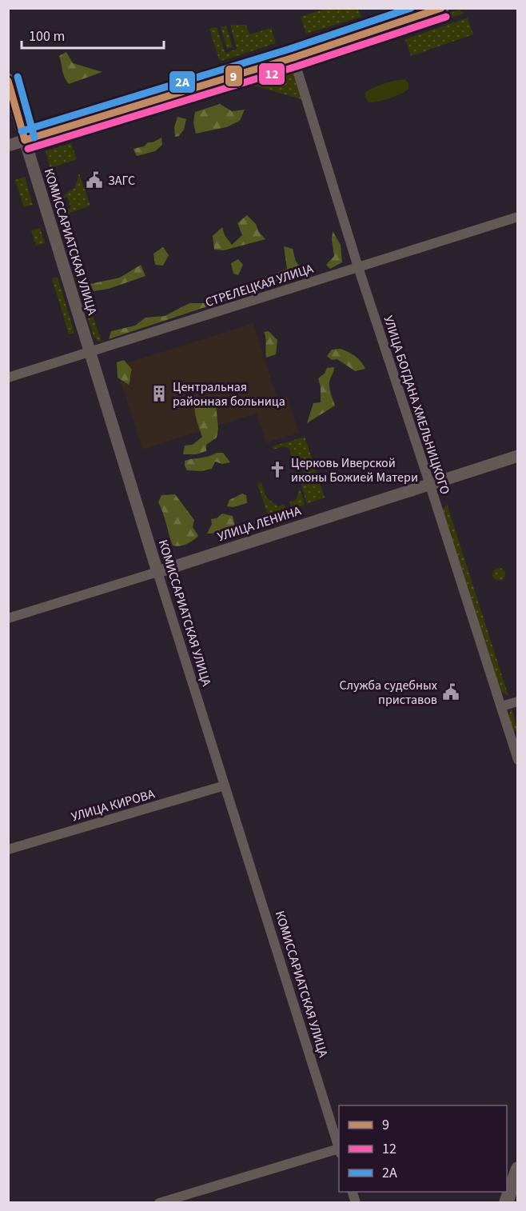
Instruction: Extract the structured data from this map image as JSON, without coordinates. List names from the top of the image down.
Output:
{
  "streets": {
    "street": [
      "КОМИССАРИАТСКАЯ УЛИЦА",
      "СТРЕЛЕЦКАЯ УЛИЦА",
      "УЛИЦА БОГДАНА ХМЕЛЬНИЦКОГО",
      "УЛИЦА ЛЕНИНА",
      "УЛИЦА КИРОВА"
    ]
  },
  "crossings": [
    ["КОМИССАРИАТСКАЯ УЛИЦА", "СТРЕЛЕЦКАЯ УЛИЦА"],
    ["КОМИССАРИАТСКАЯ УЛИЦА", "УЛИЦА ЛЕНИНА"],
    ["КОМИССАРИАТСКАЯ УЛИЦА", "УЛИЦА КИРОВА"],
    ["СТРЕЛЕЦКАЯ УЛИЦА", "УЛИЦА БОГДАНА ХМЕЛЬНИЦКОГО"],
    ["УЛИЦА БОГДАНА ХМЕЛЬНИЦКОГО", "УЛИЦА ЛЕНИНА"]
  ],
  "places": {
    "public building": ["ЗАГС", "Служба судебных приставов"],
    "building": ["Центральная районная больница"],
    "church": ["Церковь Иверской иконы Божией Матери"]
  },
  "lines": ["transit line 9", "transit line 2А", "transit line 12"],
  "legend": ["9", "12", "2А"],
  "scale_bar": "100 m"
}
